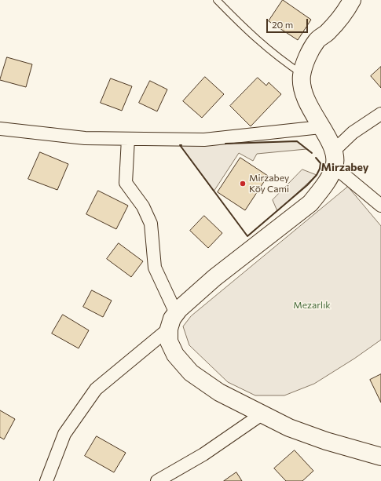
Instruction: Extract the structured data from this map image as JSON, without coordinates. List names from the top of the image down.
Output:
{
  "districts": ["Mirzabey"],
  "parks": ["Mezarlık"],
  "places": ["Mirzabey Köy Cami"],
  "scale_bar": "20 m"
}
